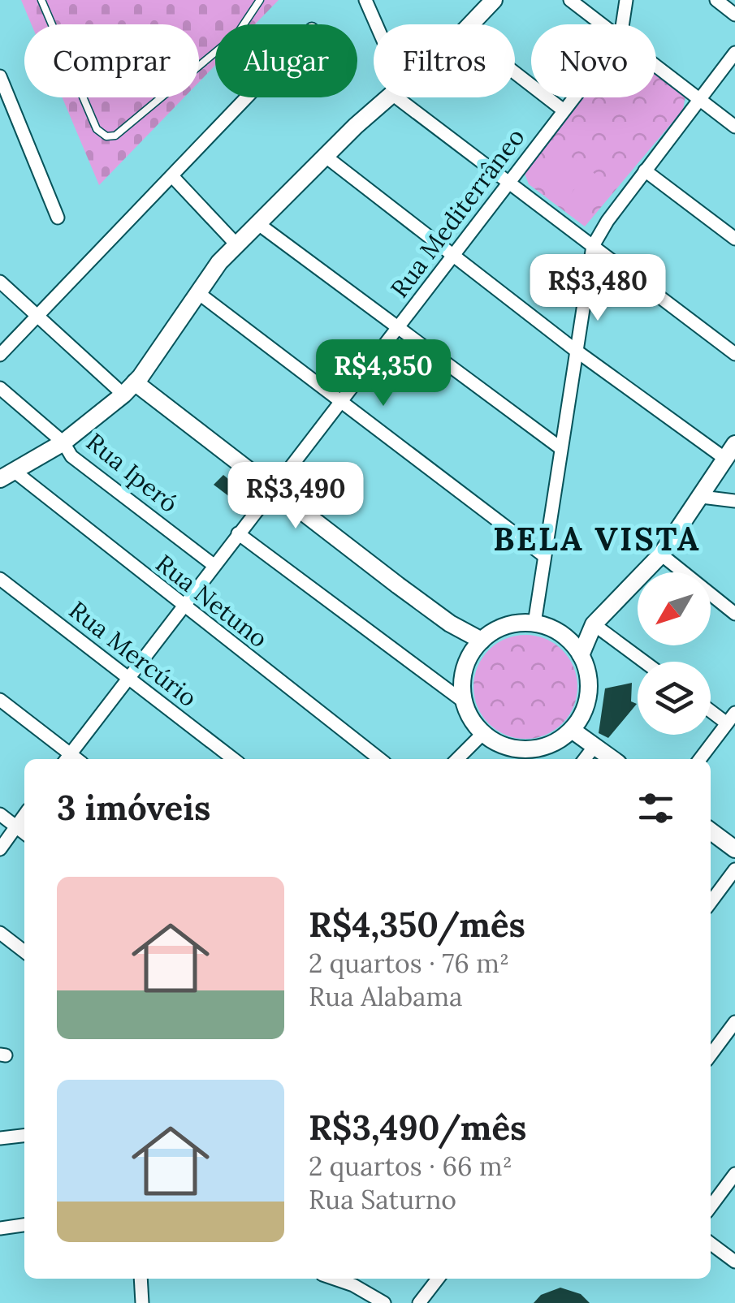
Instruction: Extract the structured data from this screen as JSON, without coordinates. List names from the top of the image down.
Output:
{
  "streets": {
    "street": [
      "Rua Mediterrâneo",
      "Rua Iperó",
      "Rua Netuno",
      "Rua Mercúrio"
    ]
  },
  "crossings": [
    ["Rua Mediterrâneo", "Rua Iperó"],
    ["Rua Mediterrâneo", "Rua Netuno"],
    ["Rua Mediterrâneo", "Rua Mercúrio"]
  ],
  "districts": ["BELA VISTA"],
  "north": "bottom left",
  "page": {
    "chip": [
      "Comprar",
      "Alugar",
      "Filtros",
      "Novo"
    ],
    "price": ["R$3,480", "R$4,350", "R$3,490"],
    "heading": "3 imóveis",
    "list": [
      {
        "name": "R$4,350/mês",
        "note": "2 quartos · 76 m² · Rua Alabama"
      },
      {
        "name": "R$3,490/mês",
        "note": "2 quartos · 66 m² · Rua Saturno"
      }
    ]
  }
}
